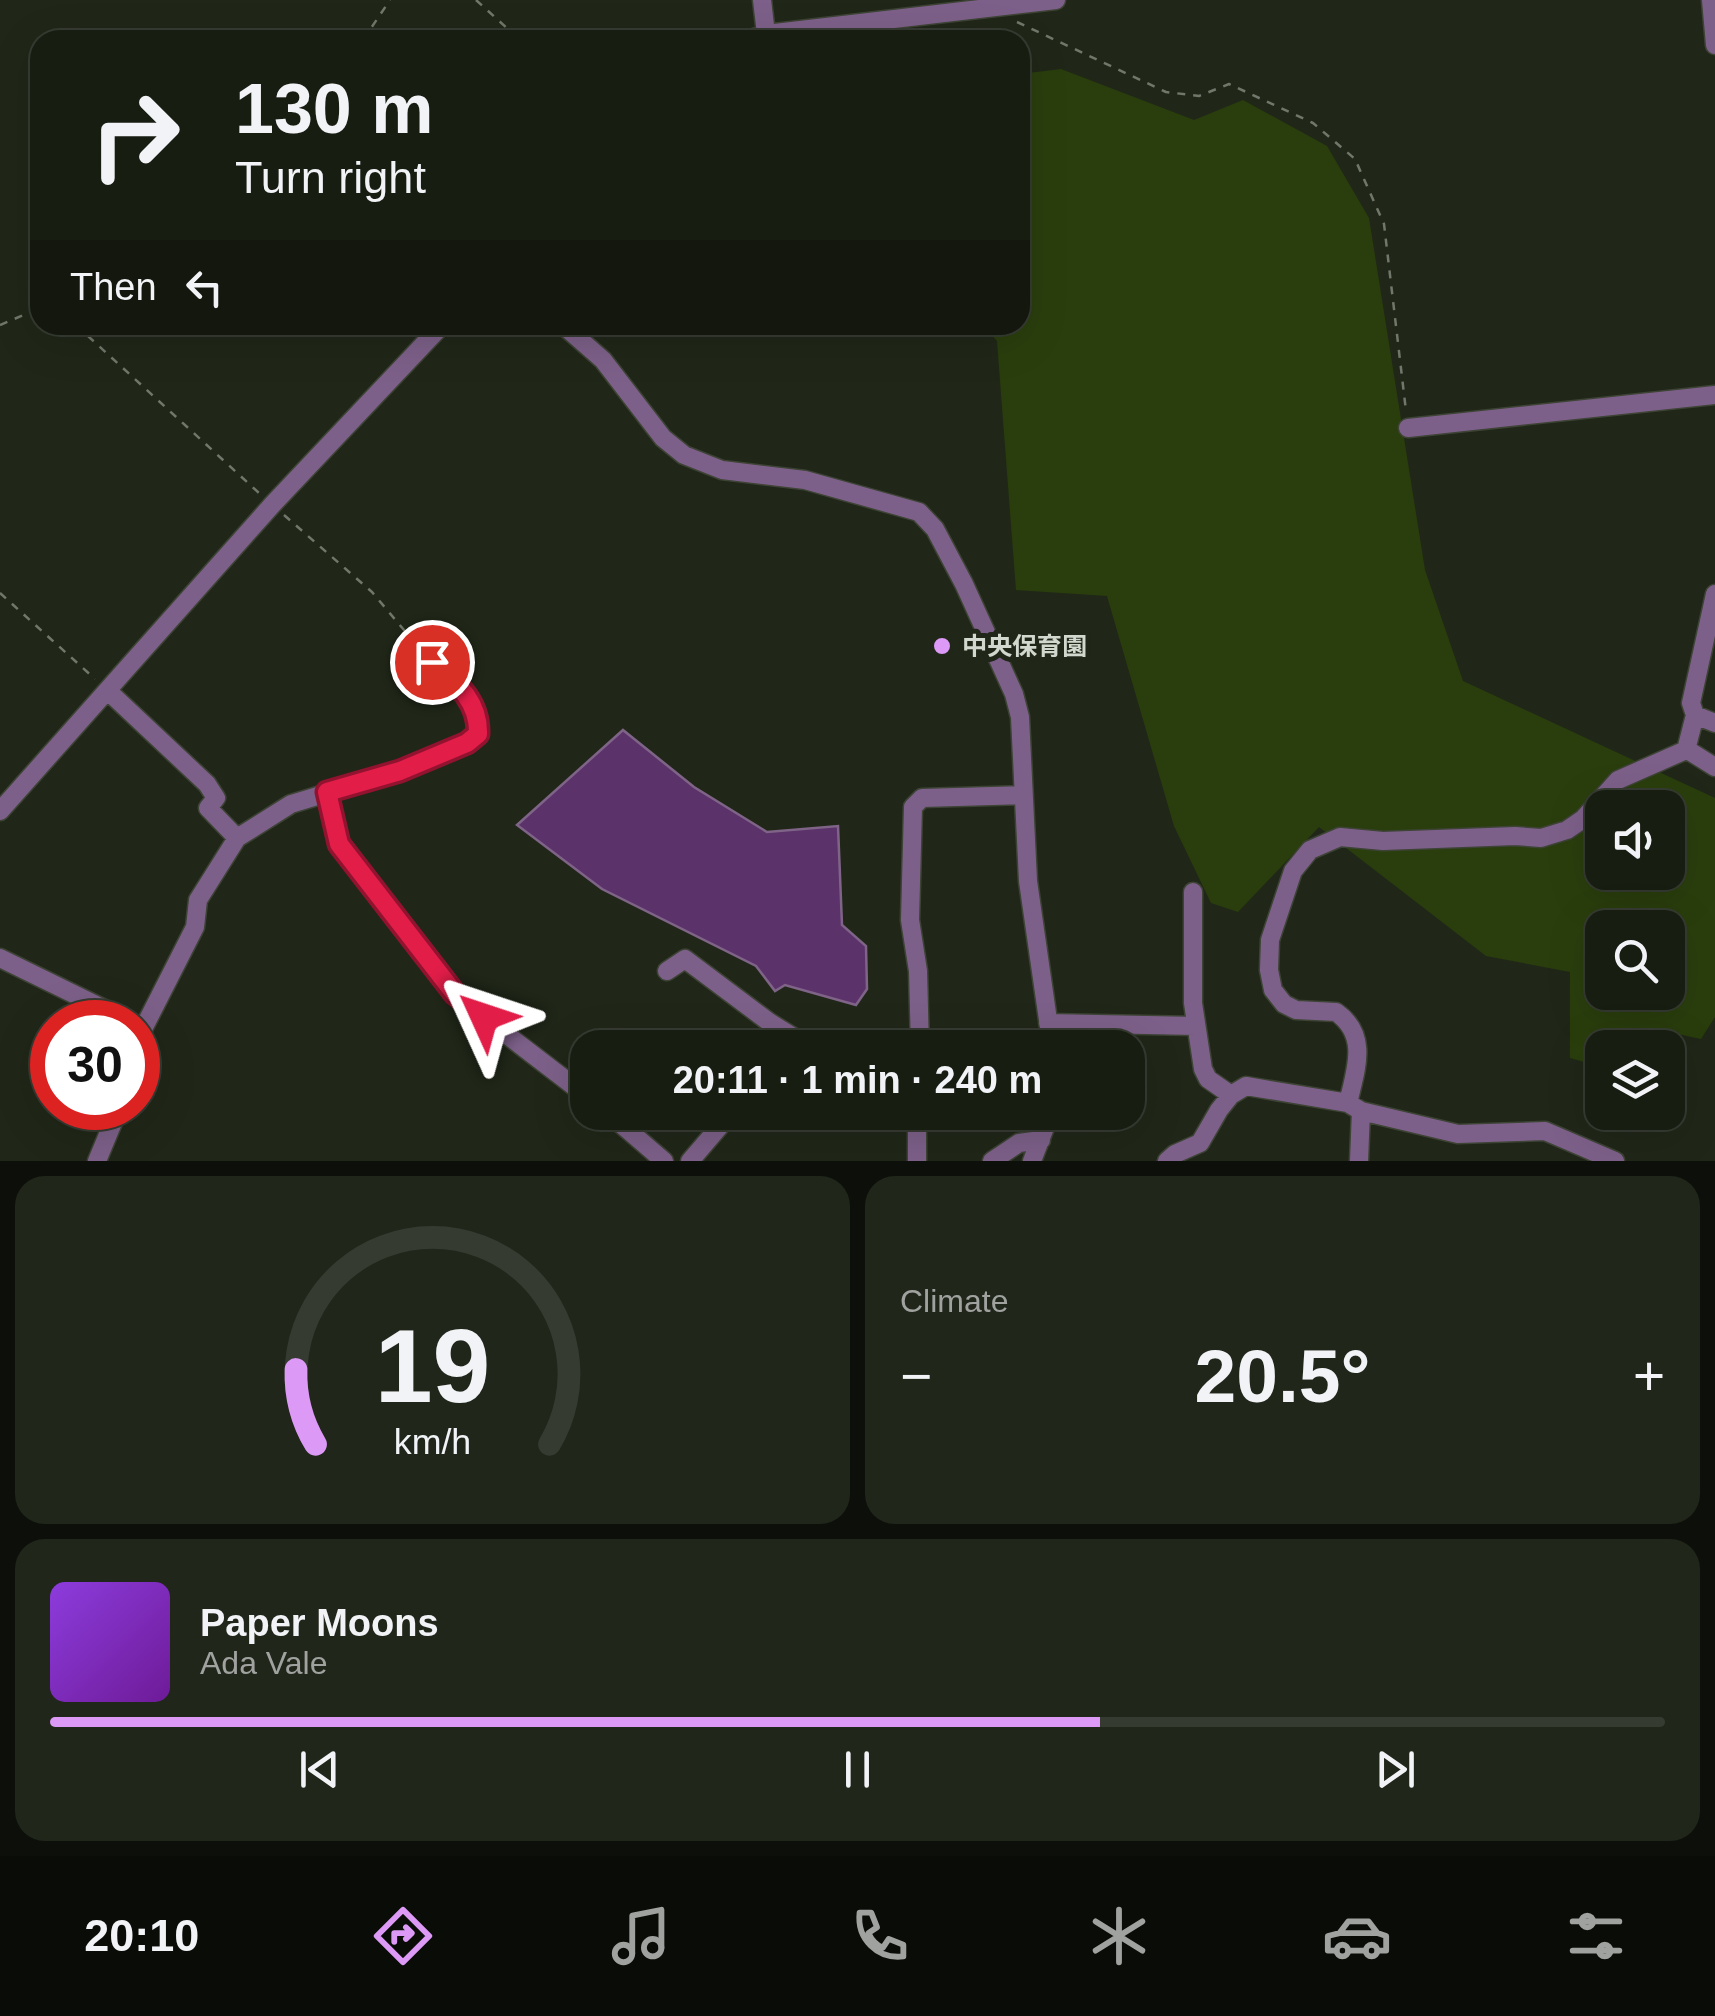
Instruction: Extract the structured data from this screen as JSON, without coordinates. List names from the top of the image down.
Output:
{
  "places": ["中央保育園"],
  "page": {
    "turn": ["130 m", "Turn right"],
    "then": "Then",
    "limit": "30",
    "trip": "20:11 · 1 min · 240 m",
    "tile": "Climate",
    "heat": ["−", "20.5°", "+"],
    "song": ["Paper Moons", "Ada Vale"],
    "tabs": "20:10",
    "gauge": ["19", "km/h"]
  }
}
